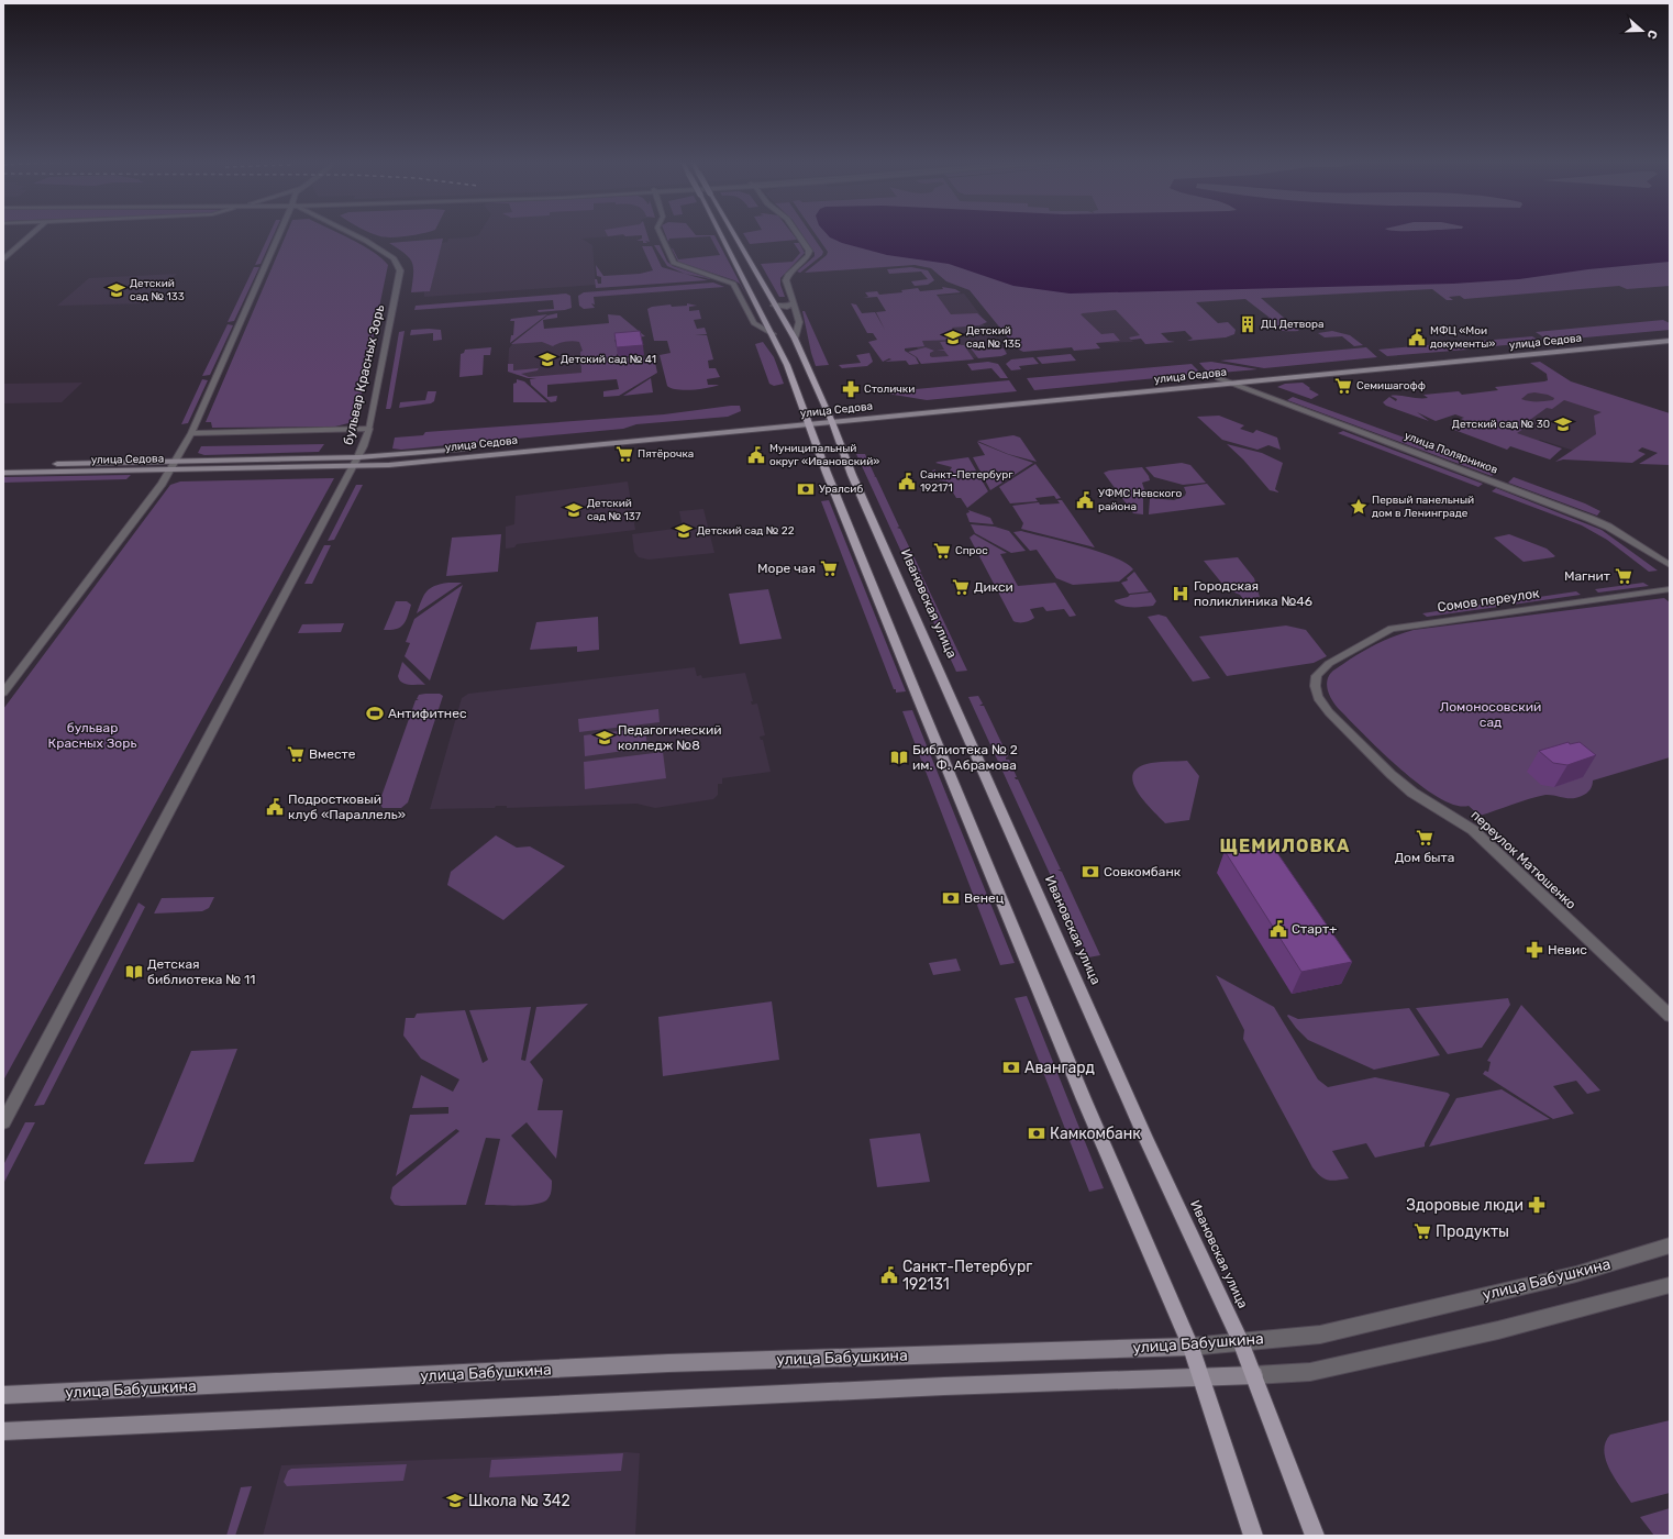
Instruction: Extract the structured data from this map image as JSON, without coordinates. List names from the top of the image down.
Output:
{
  "streets": {
    "main road": ["улица Седова", "Ивановская улица", "улица Бабушкина"],
    "street": [
      "бульвар Красных Зорь",
      "улица Полярников",
      "Сомов переулок",
      "переулок Матюшенко"
    ]
  },
  "crossings": [
    ["улица Седова", "бульвар Красных Зорь"],
    ["улица Седова", "улица Полярников"],
    ["улица Седова", "Ивановская улица"],
    ["Сомов переулок", "переулок Матюшенко"],
    ["Ивановская улица", "улица Бабушкина"]
  ],
  "districts": ["ЩЕМИЛОВКА"],
  "parks": ["Ломоносовский сад", "бульвар Красных Зорь"],
  "places": {
    "school or university": [
      "Детский сад № 133",
      "Детский сад № 135",
      "Детский сад № 41",
      "Детский сад № 30",
      "Детский сад № 137",
      "Детский сад № 22",
      "Педагогический колледж №8",
      "Школа № 342"
    ],
    "building": ["ДЦ Детвора"],
    "public building": [
      "МФЦ «Мои документы»",
      "Муниципальный округ «Ивановский»",
      "Санкт-Петербург 192171",
      "УФМС Невского района",
      "Подростковый клуб «Параллель»",
      "Старт+",
      "Санкт-Петербург 192131"
    ],
    "supermarket": [
      "Семишагофф",
      "Пятёрочка",
      "Спрос",
      "Море чая",
      "Магнит",
      "Дикси",
      "Вместе",
      "Дом быта",
      "Продукты"
    ],
    "pharmacy": ["Столички", "Невис", "Здоровые люди"],
    "bank": [
      "Уралсиб",
      "Совкомбанк",
      "Венец",
      "Авангард",
      "Камкомбанк"
    ],
    "place": ["Первый панельный дом в Ленинграде"],
    "hospital": ["Городская поликлиника №46"],
    "sports": ["Антифитнес"],
    "library": ["Библиотека № 2 им. Ф. Абрамова", "Детская библиотека № 11"]
  },
  "north": "right"
}
